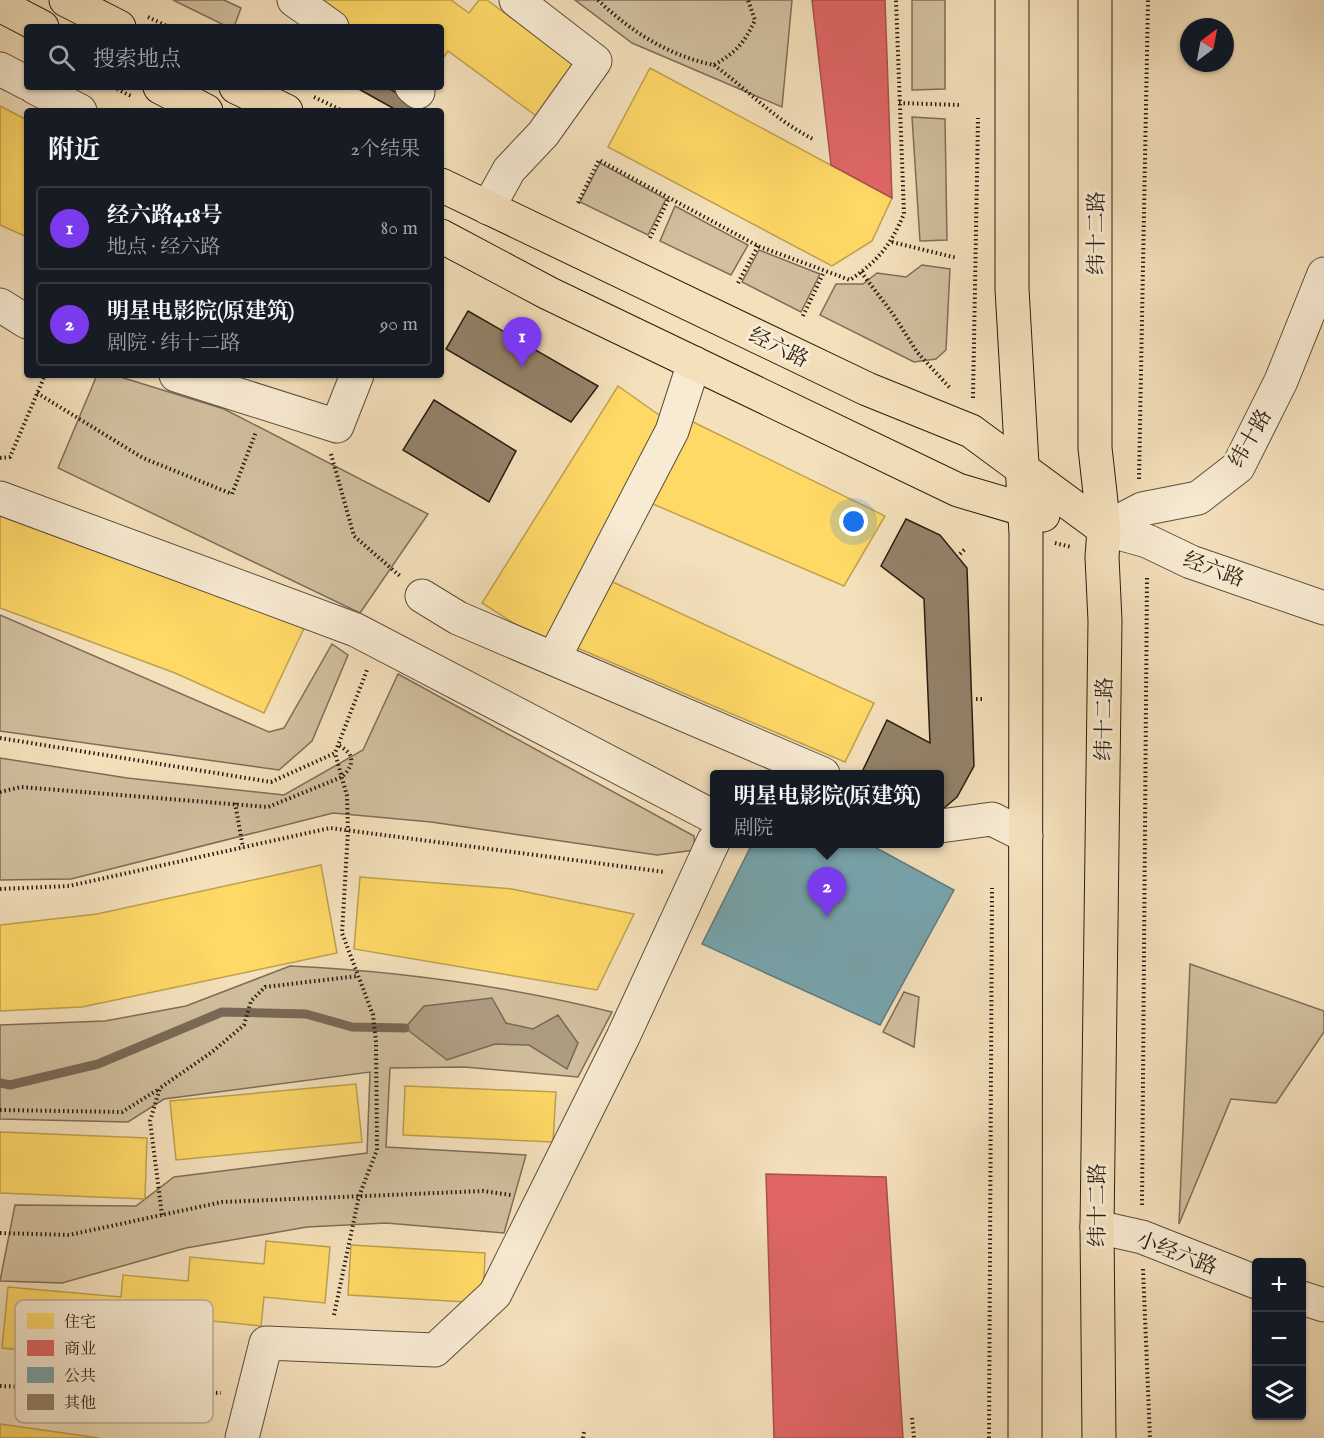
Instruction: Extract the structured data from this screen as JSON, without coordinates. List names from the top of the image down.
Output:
{
  "streets": {
    "main road": ["纬十二路", "经六路"],
    "street": ["纬十路", "小经六路"]
  },
  "crossings": [
    ["纬十二路", "经六路"],
    ["纬十二路", "纬十路"],
    ["纬十二路", "小经六路"],
    ["经六路", "纬十路"]
  ],
  "legend": [
    "住宅",
    "商业",
    "公共",
    "其他"
  ],
  "north": "top right",
  "page": {
    "search": "搜索地点",
    "heading": ["附近", "2个结果"],
    "list": [
      {
        "mark": "1",
        "name": "经六路418号",
        "note": "地点 · 经六路",
        "value": "80 m"
      },
      {
        "mark": "2",
        "name": "明星电影院(原建筑)",
        "note": "剧院 · 纬十二路",
        "value": "90 m"
      }
    ],
    "pins": ["1", "2"],
    "popup": ["明星电影院(原建筑)", "剧院"],
    "map_buttons": ["+", "−"]
  }
}
